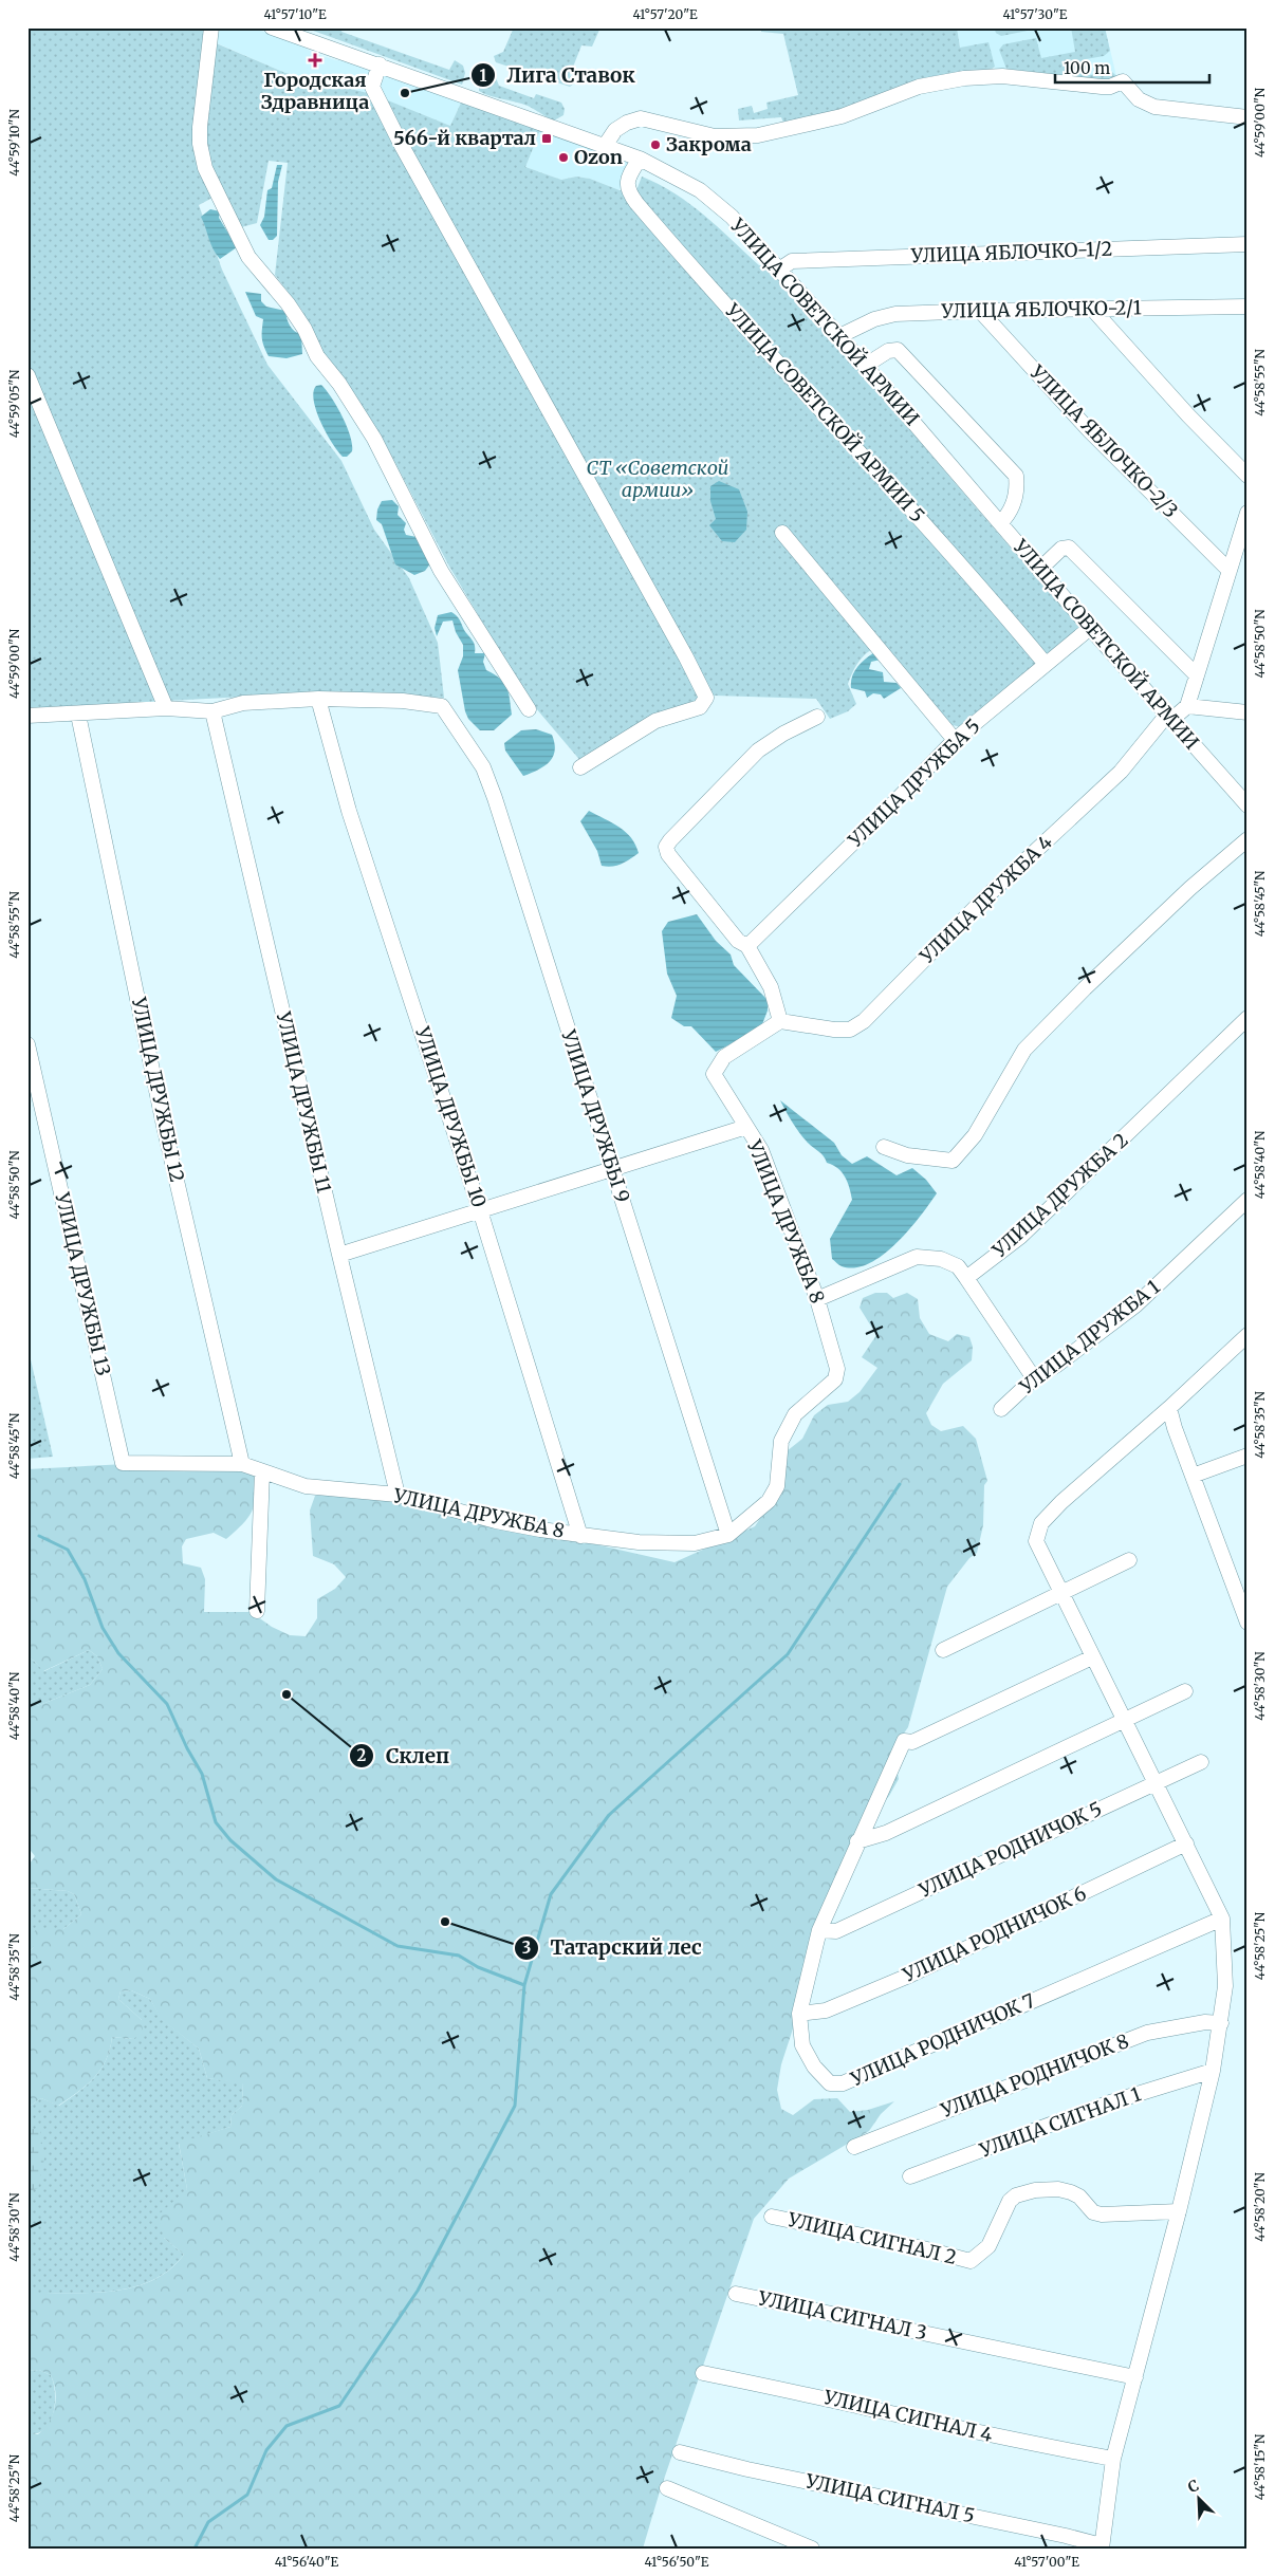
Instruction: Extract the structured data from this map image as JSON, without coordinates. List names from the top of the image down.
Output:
{
  "streets": {
    "street": [
      "УЛИЦА ЯБЛОЧКО-1/2",
      "УЛИЦА ЯБЛОЧКО-2/1",
      "УЛИЦА СОВЕТСКОЙ АРМИИ",
      "УЛИЦА СОВЕТСКОЙ АРМИИ 5",
      "УЛИЦА ЯБЛОЧКО-2/3",
      "УЛИЦА ДРУЖБА 5",
      "УЛИЦА ДРУЖБА 4",
      "УЛИЦА ДРУЖБЫ 12",
      "УЛИЦА ДРУЖБЫ 11",
      "УЛИЦА ДРУЖБЫ 9",
      "УЛИЦА ДРУЖБЫ 10",
      "УЛИЦА ДРУЖБА 2",
      "УЛИЦА ДРУЖБА 8",
      "УЛИЦА ДРУЖБЫ 13",
      "УЛИЦА ДРУЖБА 1",
      "УЛИЦА РОДНИЧОК 5",
      "УЛИЦА РОДНИЧОК 6",
      "УЛИЦА РОДНИЧОК 7",
      "УЛИЦА РОДНИЧОК 8",
      "УЛИЦА СИГНАЛ 1",
      "УЛИЦА СИГНАЛ 2",
      "УЛИЦА СИГНАЛ 3",
      "УЛИЦА СИГНАЛ 4",
      "УЛИЦА СИГНАЛ 5"
    ]
  },
  "crossings": [
    ["УЛИЦА ЯБЛОЧКО-1/2", "УЛИЦА СОВЕТСКОЙ АРМИИ"],
    ["УЛИЦА ЯБЛОЧКО-2/1", "УЛИЦА СОВЕТСКОЙ АРМИИ"],
    ["УЛИЦА ЯБЛОЧКО-2/1", "УЛИЦА ЯБЛОЧКО-2/3"],
    ["УЛИЦА СОВЕТСКОЙ АРМИИ", "УЛИЦА СОВЕТСКОЙ АРМИИ 5"],
    ["УЛИЦА СОВЕТСКОЙ АРМИИ", "УЛИЦА ДРУЖБА 5"],
    ["УЛИЦА СОВЕТСКОЙ АРМИИ", "УЛИЦА ДРУЖБА 4"],
    ["УЛИЦА СОВЕТСКОЙ АРМИИ 5", "УЛИЦА ДРУЖБА 5"],
    ["УЛИЦА ДРУЖБА 4", "УЛИЦА ДРУЖБА 8"],
    ["УЛИЦА ДРУЖБЫ 12", "УЛИЦА ДРУЖБА 8"],
    ["УЛИЦА ДРУЖБЫ 11", "УЛИЦА ДРУЖБА 8"],
    ["УЛИЦА ДРУЖБЫ 9", "УЛИЦА ДРУЖБЫ 10"],
    ["УЛИЦА ДРУЖБЫ 9", "УЛИЦА ДРУЖБА 8"],
    ["УЛИЦА ДРУЖБЫ 10", "УЛИЦА ДРУЖБА 8"],
    ["УЛИЦА ДРУЖБА 8", "УЛИЦА ДРУЖБЫ 13"],
    ["УЛИЦА РОДНИЧОК 5", "УЛИЦА РОДНИЧОК 7"],
    ["УЛИЦА РОДНИЧОК 6", "УЛИЦА РОДНИЧОК 7"]
  ],
  "parks": ["СТ «Советской армии»"],
  "places": {
    "health": ["Городская Здравница"],
    "other": [
      "Лига Ставок",
      "Закрома",
      "Ozon",
      "Склеп",
      "Татарский лес"
    ],
    "transit": ["566-й квартал"]
  },
  "scale_bar": "100 m",
  "north": "top left",
  "coordinates": [
    "41°57'10\"E",
    "41°57'20\"E",
    "41°57'30\"E",
    "44°59'00\"N",
    "44°59'10\"N",
    "44°58'55\"N",
    "44°59'05\"N",
    "44°58'50\"N",
    "44°58'45\"N",
    "44°58'40\"N",
    "44°58'35\"N",
    "44°58'30\"N",
    "44°58'25\"N",
    "44°58'20\"N",
    "44°58'15\"N",
    "41°56'40\"E",
    "41°56'50\"E",
    "41°57'00\"E"
  ]
}
